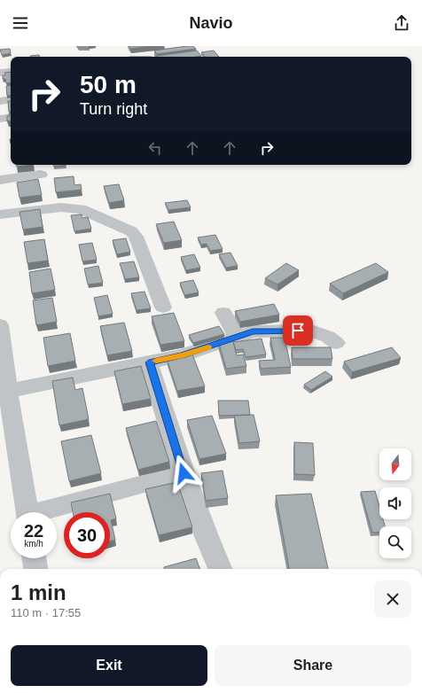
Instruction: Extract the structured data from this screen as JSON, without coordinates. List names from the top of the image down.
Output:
{
  "north": "bottom",
  "page": {
    "header": "Navio",
    "turn": ["50 m", "Turn right"],
    "speed": "22 km/h",
    "limit": "30",
    "heading": ["1 min", "110 m · 17:55"],
    "buttons": ["Exit", "Share"]
  }
}
